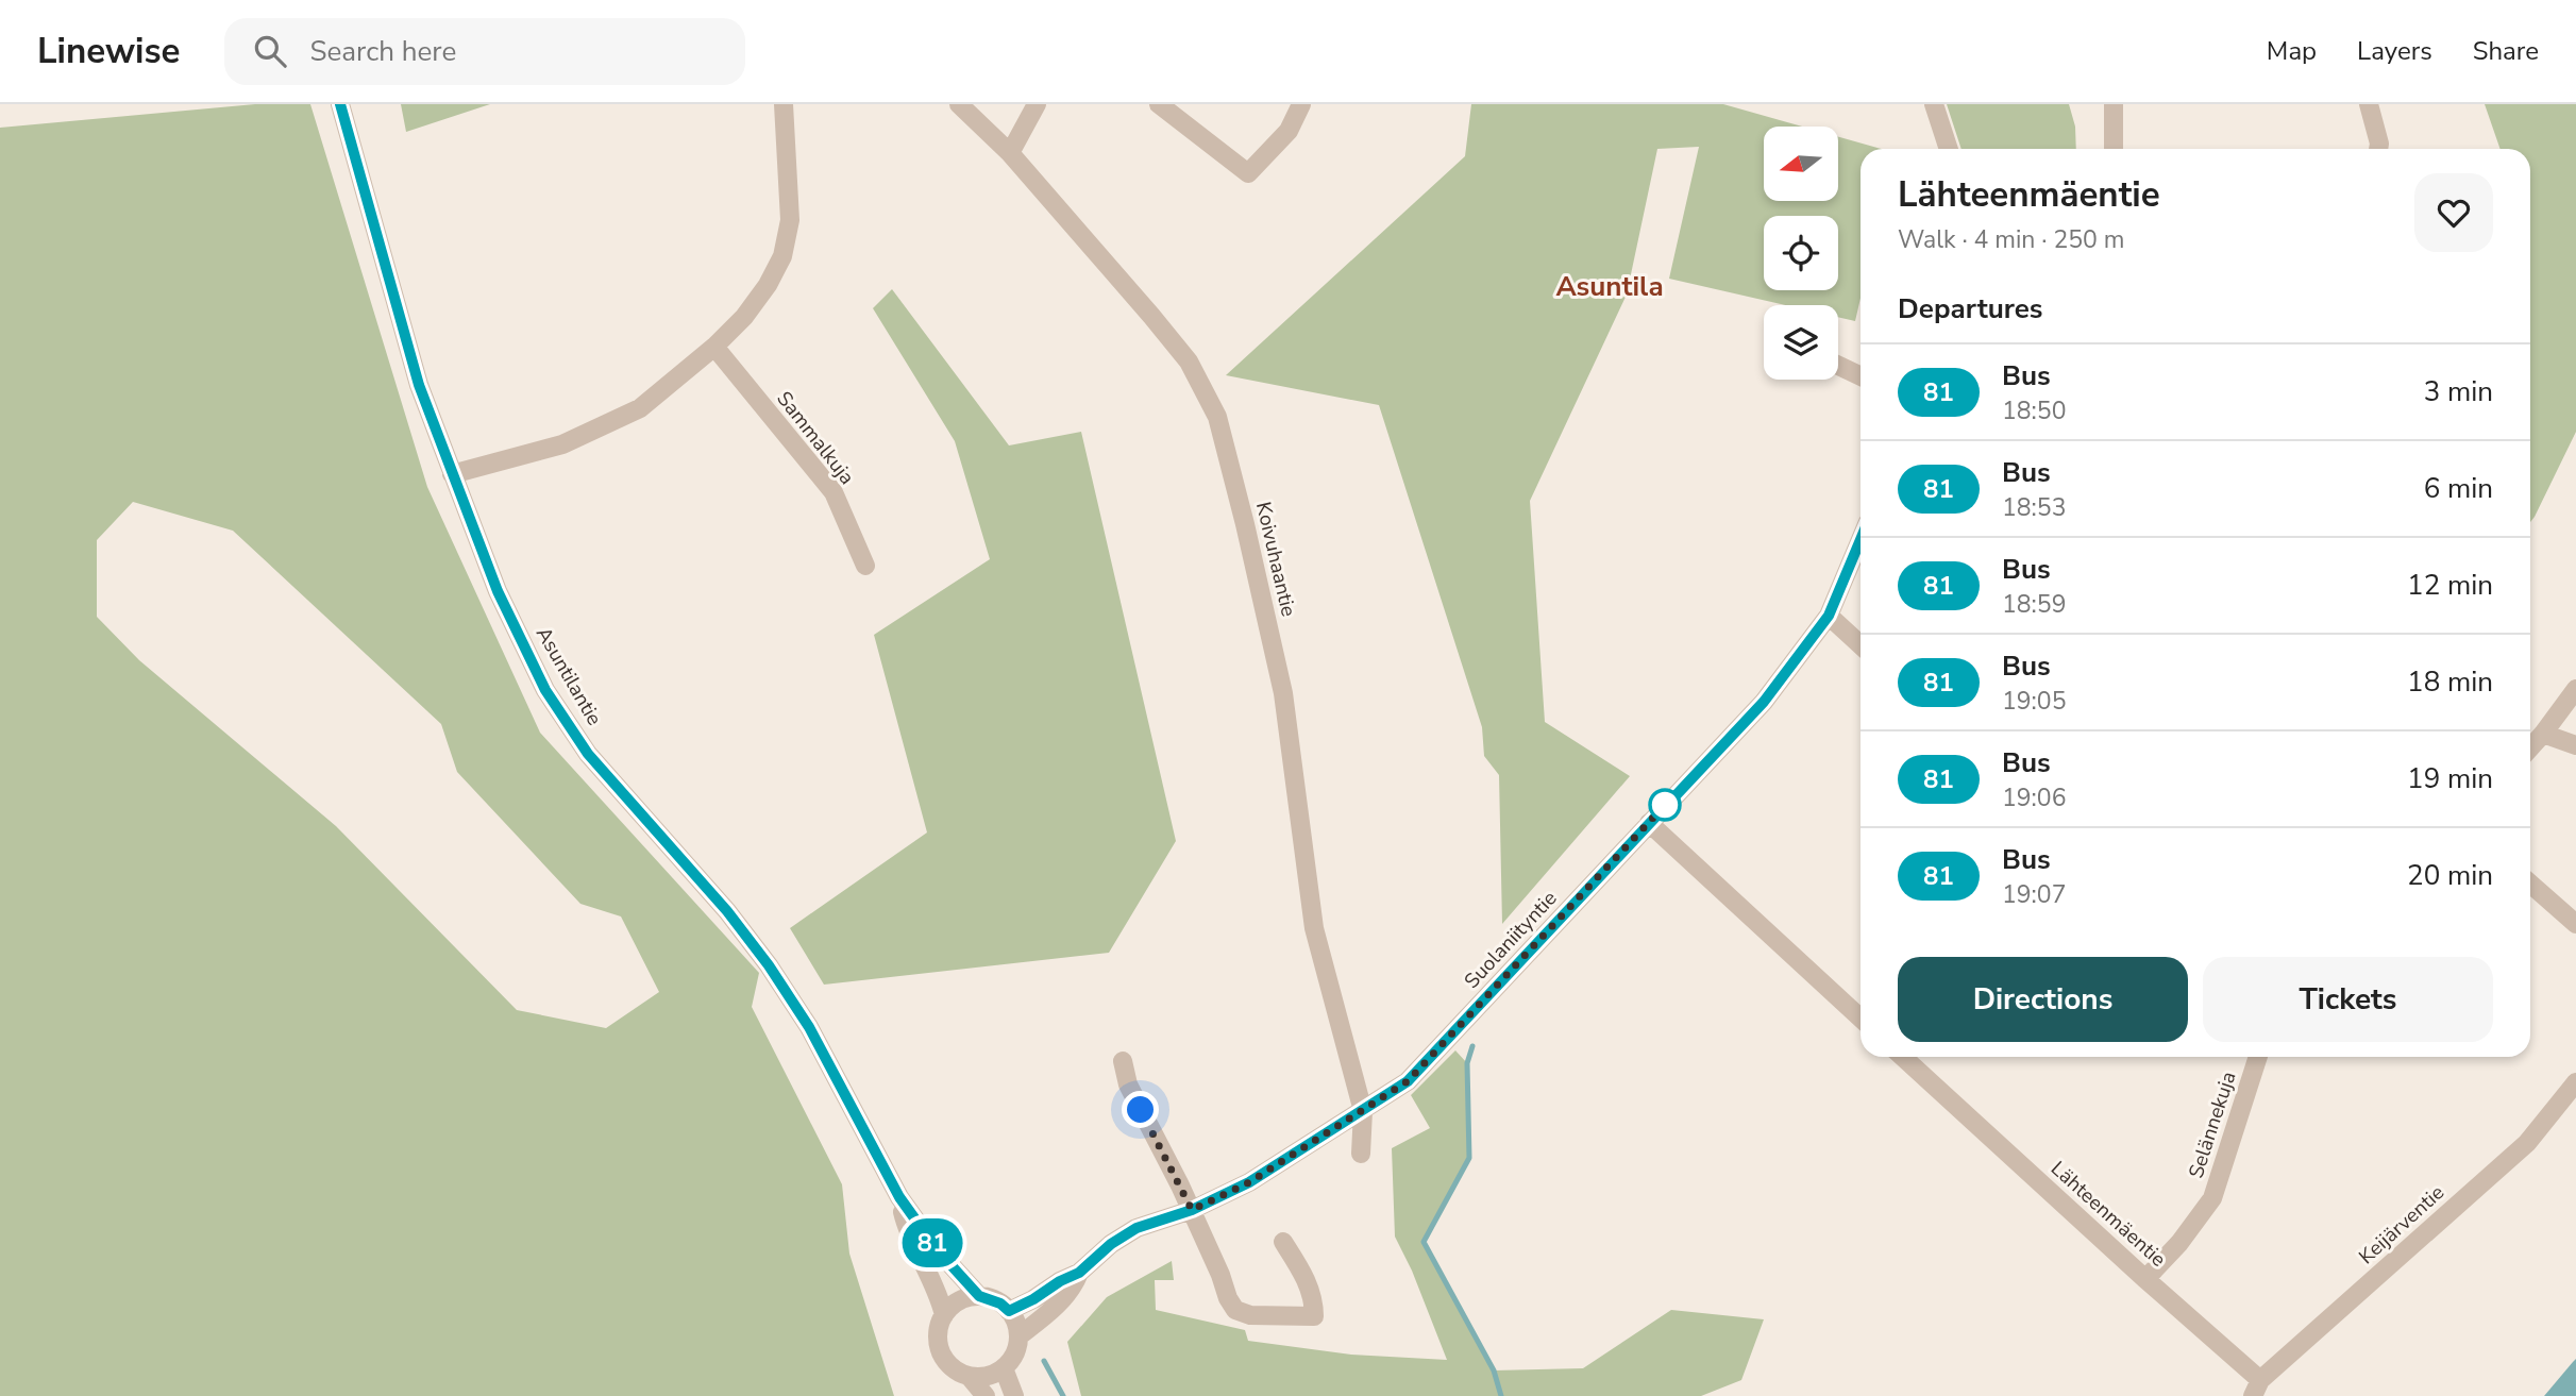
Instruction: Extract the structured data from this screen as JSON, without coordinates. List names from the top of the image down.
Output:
{
  "streets": {
    "street": [
      "Sammalkuja",
      "Koivuhaantie",
      "Asuntilantie",
      "Suolaniityntie",
      "Selännekuja",
      "Lähteenmäentie",
      "Keijärventie"
    ]
  },
  "crossings": [
    ["Koivuhaantie", "Suolaniityntie"],
    ["Asuntilantie", "Suolaniityntie"],
    ["Selännekuja", "Lähteenmäentie"],
    ["Lähteenmäentie", "Keijärventie"]
  ],
  "districts": ["Asuntila"],
  "lines": ["bus line 81"],
  "north": "left",
  "page": {
    "header": "Linewise",
    "search": "Search here",
    "nav": ["Map", "Layers", "Share"],
    "on_map": "81",
    "heading": [
      ["Lähteenmäentie", "Walk · 4 min · 250 m"],
      "Departures"
    ],
    "list": [
      {
        "mark": "81",
        "name": "Bus",
        "note": "18:50",
        "value": "3 min"
      },
      {
        "mark": "81",
        "name": "Bus",
        "note": "18:53",
        "value": "6 min"
      },
      {
        "mark": "81",
        "name": "Bus",
        "note": "18:59",
        "value": "12 min"
      },
      {
        "mark": "81",
        "name": "Bus",
        "note": "19:05",
        "value": "18 min"
      },
      {
        "mark": "81",
        "name": "Bus",
        "note": "19:06",
        "value": "19 min"
      },
      {
        "mark": "81",
        "name": "Bus",
        "note": "19:07",
        "value": "20 min"
      }
    ],
    "buttons": ["Directions", "Tickets"]
  }
}
